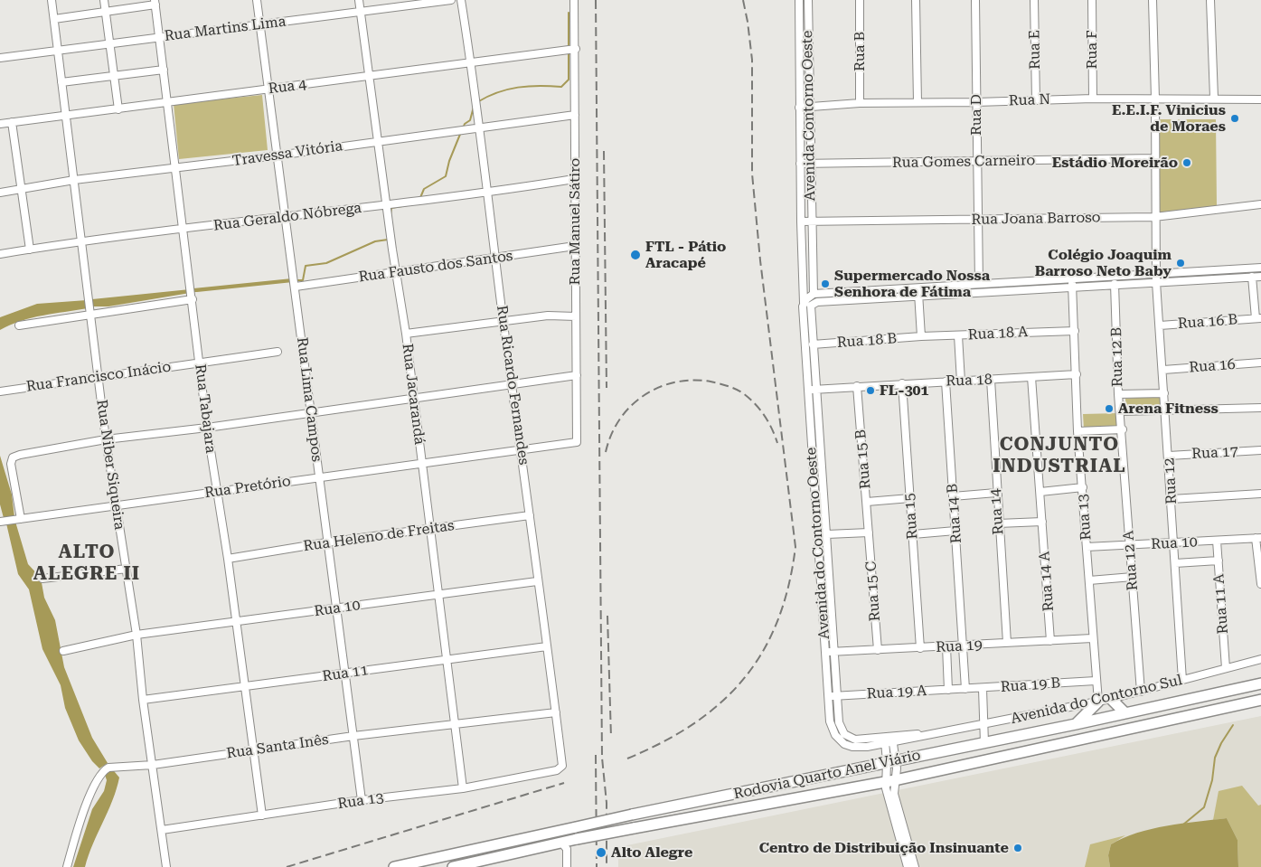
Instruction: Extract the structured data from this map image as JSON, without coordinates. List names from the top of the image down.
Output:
{
  "streets": {
    "highway": ["Rodovia Quarto Anel Viário"],
    "street": [
      "Rua Martins Lima",
      "Rua E",
      "Rua F",
      "Rua B",
      "Rua 4",
      "Rua N",
      "Rua D",
      "Avenida Contorno Oeste",
      "Travessa Vitória",
      "Rua Gomes Carneiro",
      "Rua Geraldo Nóbrega",
      "Rua Joana Barroso",
      "Rua Manuel Sátiro",
      "Rua Fausto dos Santos",
      "Rua 16 B",
      "Rua 18 A",
      "Rua 18 B",
      "Rua 12 B",
      "Rua 16",
      "Rua Francisco Inácio",
      "Rua 18",
      "Rua Ricardo Fernandes",
      "Rua Jacarandá",
      "Rua Lima Campos",
      "Rua Tabajara",
      "Rua 17",
      "Rua 15 B",
      "Rua Niber Siqueira",
      "Rua 12",
      "Rua Pretório",
      "Rua 14",
      "Rua 14 B",
      "Rua 15",
      "Rua 13",
      "Rua Heleno de Freitas",
      "Avenida do Contorno Oeste",
      "Rua 10",
      "Rua 12 A",
      "Rua 14 A",
      "Rua 15 C",
      "Rua 11 A",
      "Rua 19",
      "Rua 11",
      "Rua 19 B",
      "Rua 19 A",
      "Avenida do Contorno Sul",
      "Rua Santa Inês"
    ]
  },
  "crossings": [
    ["Rua Martins Lima", "Rua Jacarandá"],
    ["Rua Martins Lima", "Rua Lima Campos"],
    ["Rua Martins Lima", "Rua Tabajara"],
    ["Rua Martins Lima", "Rua Niber Siqueira"],
    ["Rua E", "Rua N"],
    ["Rua F", "Rua N"],
    ["Rua B", "Rua N"],
    ["Rua 4", "Rua Manuel Sátiro"],
    ["Rua 4", "Rua Ricardo Fernandes"],
    ["Rua 4", "Rua Jacarandá"],
    ["Rua 4", "Rua Lima Campos"],
    ["Rua 4", "Rua Tabajara"],
    ["Rua 4", "Rua Niber Siqueira"],
    ["Rua N", "Rua D"],
    ["Rua N", "Avenida Contorno Oeste"],
    ["Rua N", "Rua 12"],
    ["Rua D", "Rua Gomes Carneiro"],
    ["Rua D", "Rua Joana Barroso"],
    ["Avenida Contorno Oeste", "Rua Gomes Carneiro"],
    ["Avenida Contorno Oeste", "Rua Joana Barroso"],
    ["Avenida Contorno Oeste", "Avenida do Contorno Oeste"],
    ["Travessa Vitória", "Rua Manuel Sátiro"],
    ["Travessa Vitória", "Rua Ricardo Fernandes"],
    ["Travessa Vitória", "Rua Jacarandá"],
    ["Travessa Vitória", "Rua Lima Campos"],
    ["Travessa Vitória", "Rua Tabajara"],
    ["Travessa Vitória", "Rua Niber Siqueira"],
    ["Rua Gomes Carneiro", "Rua 12"],
    ["Rua Geraldo Nóbrega", "Rua Manuel Sátiro"],
    ["Rua Geraldo Nóbrega", "Rua Ricardo Fernandes"],
    ["Rua Geraldo Nóbrega", "Rua Jacarandá"],
    ["Rua Geraldo Nóbrega", "Rua Lima Campos"],
    ["Rua Geraldo Nóbrega", "Rua Tabajara"],
    ["Rua Geraldo Nóbrega", "Rua Niber Siqueira"],
    ["Rua Joana Barroso", "Rua 12"],
    ["Rua Manuel Sátiro", "Rua Fausto dos Santos"],
    ["Rua Manuel Sátiro", "Rua Pretório"],
    ["Rua Fausto dos Santos", "Rua Ricardo Fernandes"],
    ["Rua Fausto dos Santos", "Rua Jacarandá"],
    ["Rua Fausto dos Santos", "Rua Lima Campos"],
    ["Rua 16 B", "Rua 12"],
    ["Rua 18 A", "Rua 18 B"],
    ["Rua 18 A", "Rua 13"],
    ["Rua 18 B", "Avenida do Contorno Oeste"],
    ["Rua 12 B", "Rua 12 A"],
    ["Rua 16", "Rua 12"],
    ["Rua Francisco Inácio", "Rua Tabajara"],
    ["Rua Francisco Inácio", "Rua Niber Siqueira"],
    ["Rua 18", "Rua 15 B"],
    ["Rua 18", "Rua 14"],
    ["Rua 18", "Rua 14 B"],
    ["Rua 18", "Rua 15"],
    ["Rua 18", "Rua 13"],
    ["Rua 18", "Avenida do Contorno Oeste"],
    ["Rua 18", "Rua 14 A"],
    ["Rua Ricardo Fernandes", "Rua Pretório"],
    ["Rua Ricardo Fernandes", "Rua 13"],
    ["Rua Ricardo Fernandes", "Rua Heleno de Freitas"],
    ["Rua Ricardo Fernandes", "Rua 10"],
    ["Rua Ricardo Fernandes", "Rua 11"],
    ["Rua Ricardo Fernandes", "Rua Santa Inês"],
    ["Rua Jacarandá", "Rua Pretório"],
    ["Rua Jacarandá", "Rua 13"],
    ["Rua Jacarandá", "Rua Heleno de Freitas"],
    ["Rua Jacarandá", "Rua 10"],
    ["Rua Jacarandá", "Rua 11"],
    ["Rua Jacarandá", "Rua Santa Inês"],
    ["Rua Lima Campos", "Rua Pretório"],
    ["Rua Lima Campos", "Rua 13"],
    ["Rua Lima Campos", "Rua Heleno de Freitas"],
    ["Rua Lima Campos", "Rua 10"],
    ["Rua Lima Campos", "Rua 11"],
    ["Rua Lima Campos", "Rua Santa Inês"],
    ["Rua Tabajara", "Rua Pretório"],
    ["Rua Tabajara", "Rua 13"],
    ["Rua Tabajara", "Rua Heleno de Freitas"],
    ["Rua Tabajara", "Rua 10"],
    ["Rua Tabajara", "Rua 11"],
    ["Rua Tabajara", "Rua Santa Inês"],
    ["Rua 17", "Rua 12"],
    ["Rua 15 B", "Rua 15 C"],
    ["Rua Niber Siqueira", "Rua Pretório"],
    ["Rua Niber Siqueira", "Rua 13"],
    ["Rua Niber Siqueira", "Rua 10"],
    ["Rua Niber Siqueira", "Rua 11"],
    ["Rua Niber Siqueira", "Rua Santa Inês"],
    ["Rua 12", "Rua 10"],
    ["Rua 12", "Avenida do Contorno Sul"],
    ["Rua 14", "Rua 19"],
    ["Rua 14 B", "Rua 19"],
    ["Rua 14 B", "Rua 19 B"],
    ["Rua 14 B", "Rua 19 A"],
    ["Rua 15", "Rua 19"],
    ["Rua 13", "Rua 10"],
    ["Rua 13", "Rua 19"],
    ["Rua 13", "Rua 19 B"],
    ["Rua 13", "Avenida do Contorno Sul"],
    ["Avenida do Contorno Oeste", "Rua 19"],
    ["Avenida do Contorno Oeste", "Rua 19 A"],
    ["Avenida do Contorno Oeste", "Avenida do Contorno Sul"],
    ["Rua 10", "Rua 12 A"],
    ["Rua 10", "Rua 11 A"],
    ["Rua 12 A", "Avenida do Contorno Sul"],
    ["Rua 14 A", "Rua 19"],
    ["Rua 15 C", "Rua 19"],
    ["Rua 11 A", "Avenida do Contorno Sul"],
    ["Rua 19 B", "Rua 19 A"]
  ],
  "districts": ["CONJUNTO INDUSTRIAL", "ALTO ALEGRE II"],
  "places": [
    "E.E.I.F. Vinicius de Moraes",
    "Estádio Moreirão",
    "FTL - Pátio Aracapé",
    "Colégio Joaquim Barroso Neto Baby",
    "Supermercado Nossa Senhora de Fátima",
    "FL-301",
    "Arena Fitness",
    "Centro de Distribuição Insinuante",
    "Alto Alegre"
  ]
}
